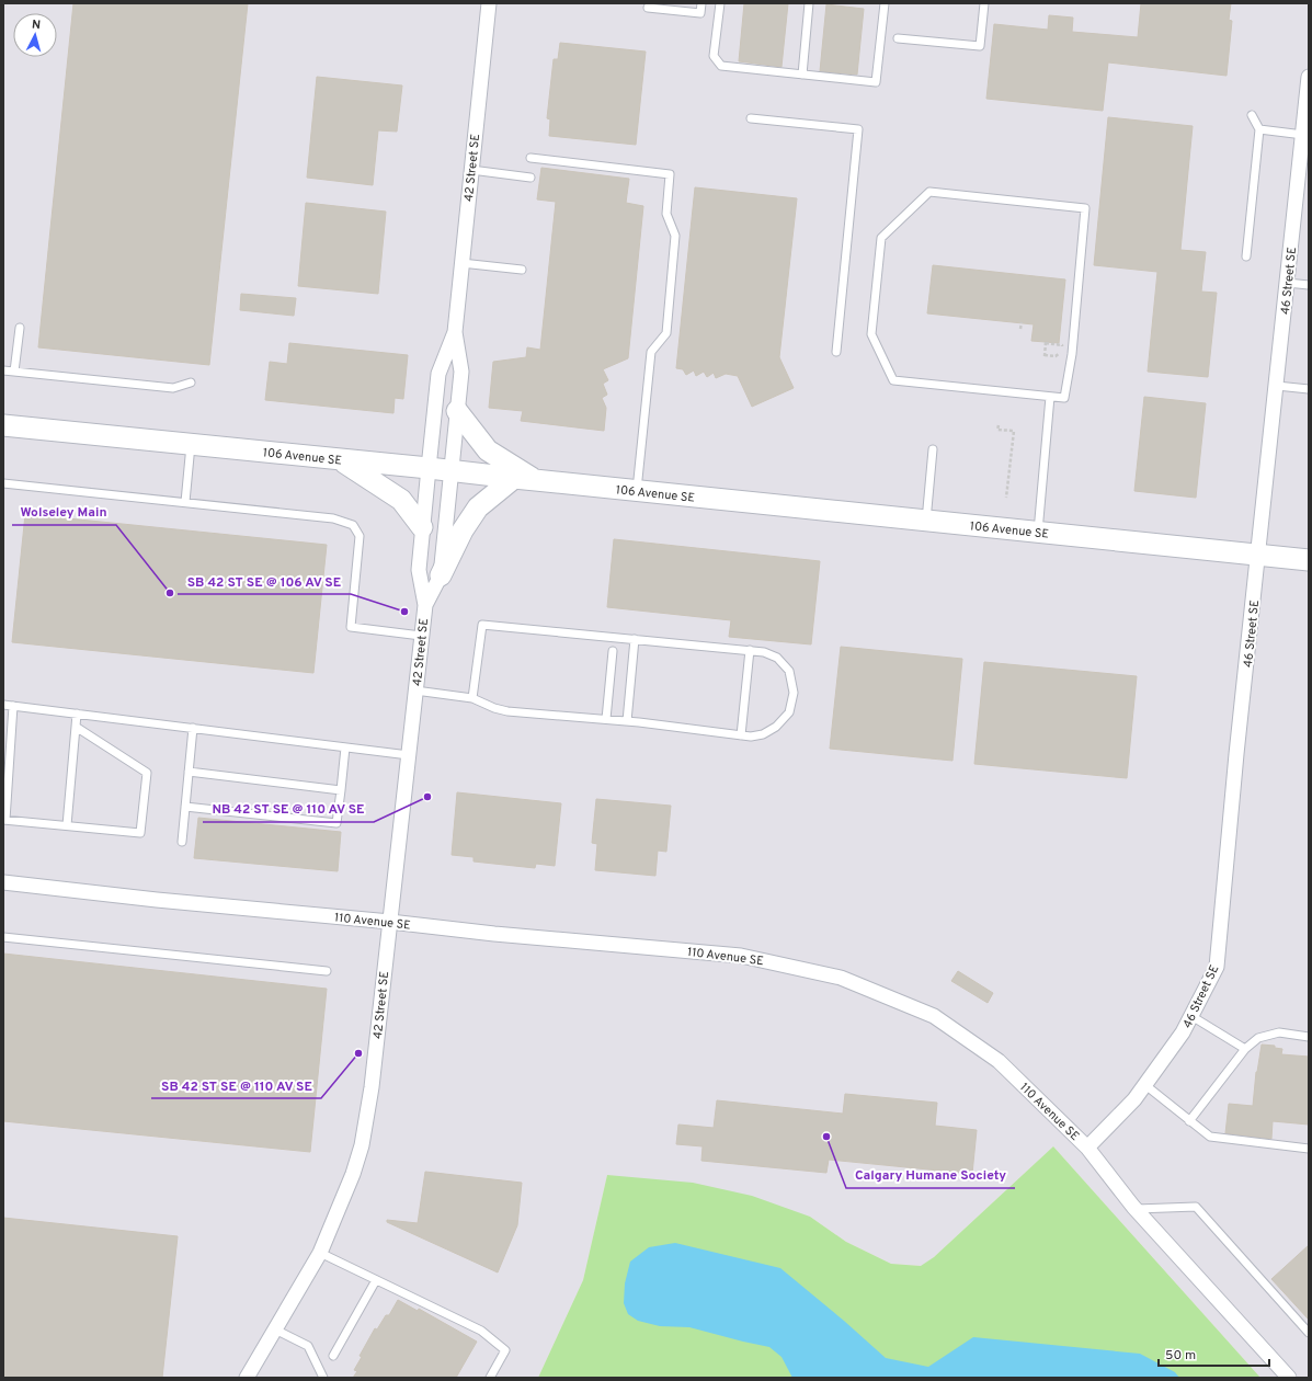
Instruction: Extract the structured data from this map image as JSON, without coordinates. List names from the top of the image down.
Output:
{
  "streets": {
    "street": [
      "42 Street SE",
      "46 Street SE",
      "106 Avenue SE",
      "110 Avenue SE"
    ]
  },
  "crossings": [
    ["42 Street SE", "106 Avenue SE"],
    ["42 Street SE", "110 Avenue SE"],
    ["46 Street SE", "106 Avenue SE"],
    ["46 Street SE", "110 Avenue SE"]
  ],
  "places": [
    "Wolseley Main",
    "SB 42 ST SE @ 106 AV SE",
    "NB 42 ST SE @ 110 AV SE",
    "SB 42 ST SE @ 110 AV SE",
    "Calgary Humane Society"
  ],
  "scale_bar": "50 m",
  "north": "top"
}
